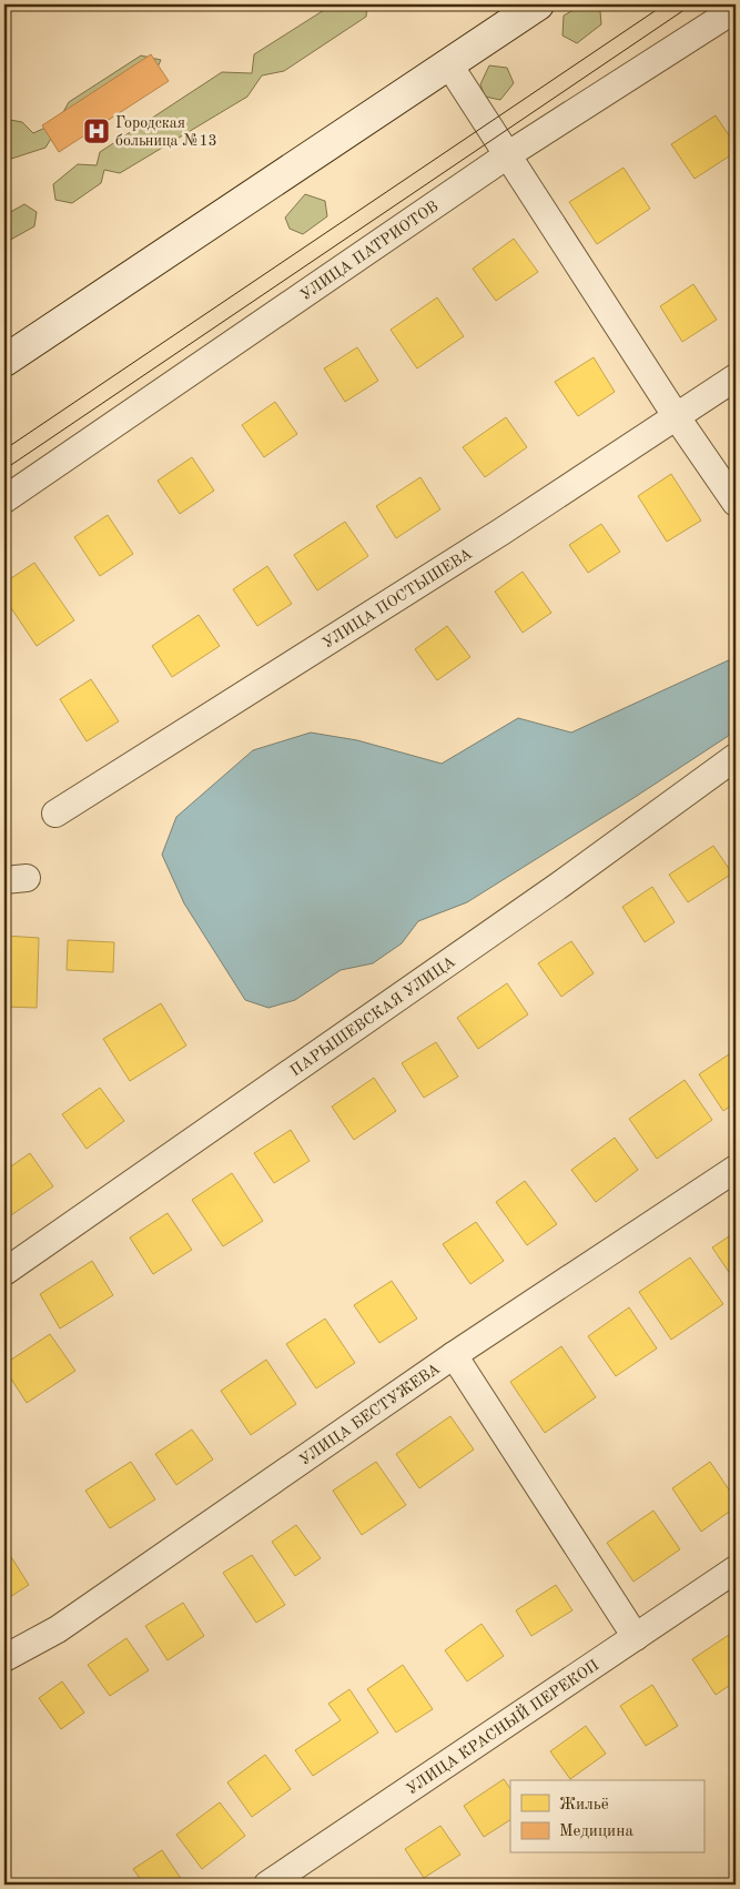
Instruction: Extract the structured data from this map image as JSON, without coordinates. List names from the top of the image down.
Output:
{
  "streets": {
    "street": [
      "УЛИЦА ПАТРИОТОВ",
      "УЛИЦА ПОСТЫШЕВА",
      "ПАРЫШЕВСКАЯ УЛИЦА",
      "УЛИЦА БЕСТУЖЕВА",
      "УЛИЦА КРАСНЫЙ ПЕРЕКОП"
    ]
  },
  "places": {
    "hospital": ["Городская больница №13"]
  },
  "legend": ["Жильё", "Медицина"]
}
